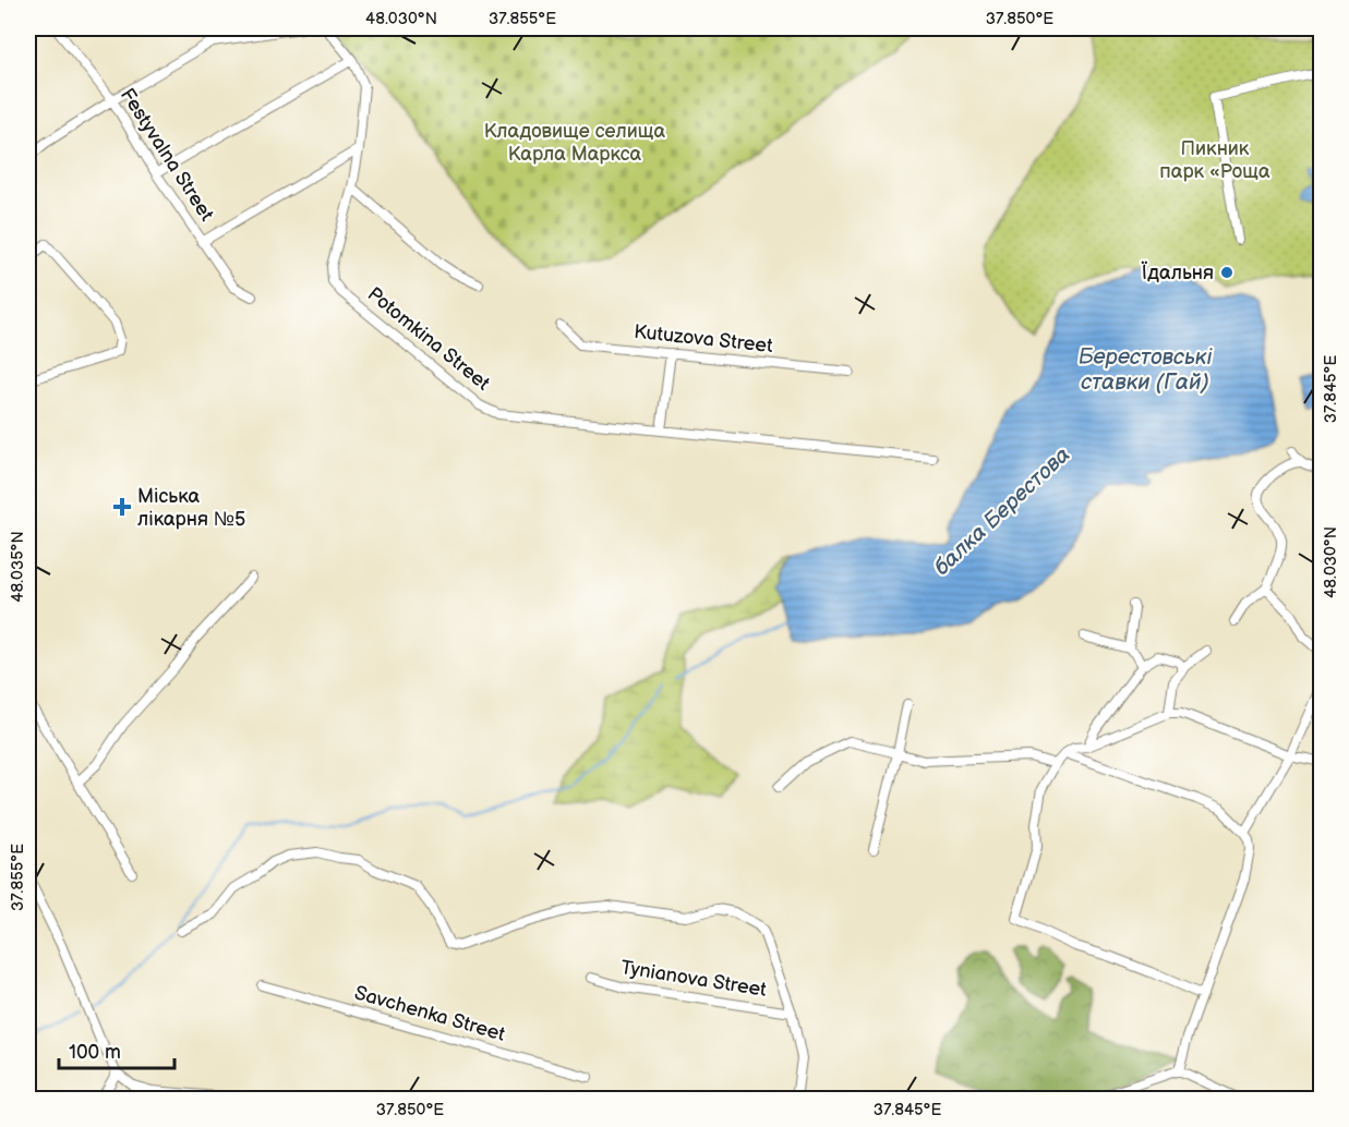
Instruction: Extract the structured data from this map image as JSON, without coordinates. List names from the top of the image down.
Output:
{
  "streets": {
    "street": [
      "Festyvalna Street",
      "Potomkina Street",
      "Kutuzova Street",
      "Tynianova Street",
      "Savchenka Street"
    ]
  },
  "water": ["Берестовські ставки (Гай)", "балка Берестова"],
  "parks": ["Кладовище селища Карла Маркса", "Пикник парк «Роща"],
  "places": {
    "other": ["Їдальня"],
    "health": ["Міська лікарня №5"]
  },
  "scale_bar": "100 m",
  "coordinates": [
    "48.030°N",
    "37.855°E",
    "37.850°E",
    "37.845°E",
    "48.035°N"
  ]
}
